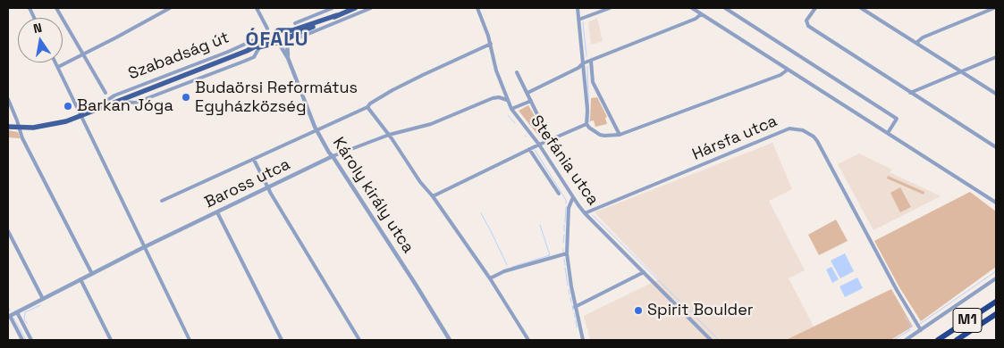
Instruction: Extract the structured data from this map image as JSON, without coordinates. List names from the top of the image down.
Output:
{
  "streets": {
    "highway": ["M1"],
    "main road": ["Szabadság út"],
    "street": [
      "Hársfa utca",
      "Stefánia utca",
      "Baross utca",
      "Károly király utca"
    ]
  },
  "crossings": [
    ["Szabadság út", "Károly király utca"],
    ["Hársfa utca", "Stefánia utca"],
    ["Stefánia utca", "Baross utca"],
    ["Baross utca", "Károly király utca"]
  ],
  "districts": ["ÓFALU"],
  "places": ["Budaörsi Református Egyházközség", "Barkan Jóga", "Spirit Boulder"],
  "north": "top"
}
